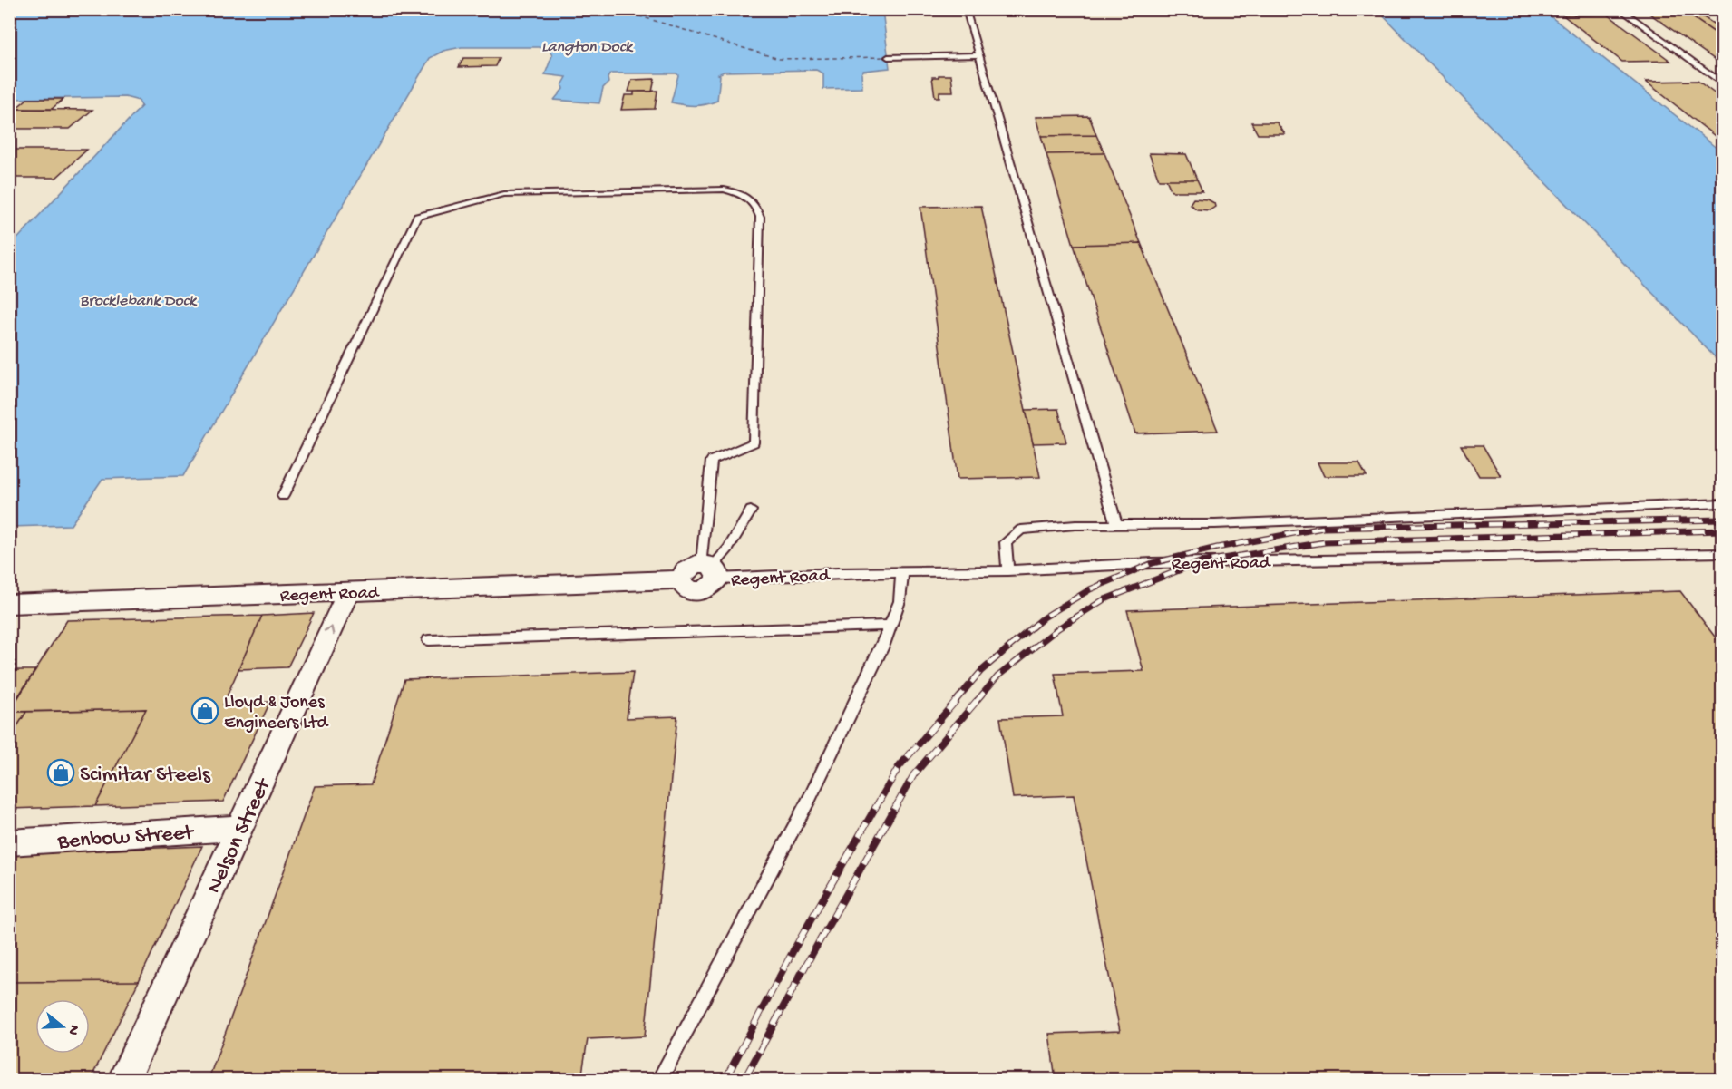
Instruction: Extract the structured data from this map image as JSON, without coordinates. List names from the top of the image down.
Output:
{
  "streets": {
    "street": ["Regent Road", "Benbow Street", "Nelson Street"]
  },
  "crossings": [
    ["Regent Road", "Nelson Street"],
    ["Benbow Street", "Nelson Street"]
  ],
  "one_way": ["Nelson Street"],
  "water": ["Langton Dock", "Brocklebank Dock"],
  "places": {
    "shop": ["Lloyd & Jones Engineers Ltd", "Scimitar Steels"]
  },
  "north": "right"
}
